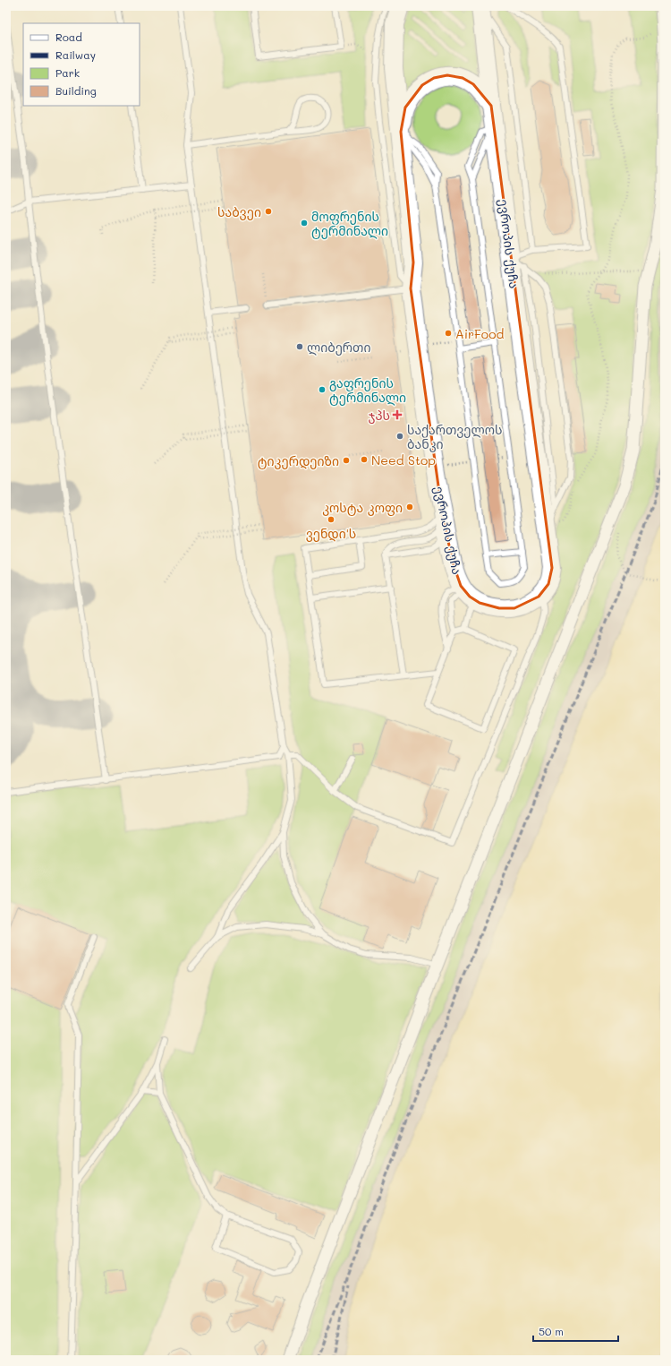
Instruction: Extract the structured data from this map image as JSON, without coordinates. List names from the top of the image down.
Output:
{
  "streets": {
    "main road": ["ევროპის ქუჩა"]
  },
  "places": {
    "other": [
      "საბვეი",
      "მოფრენის ტერმინალი",
      "AirFood",
      "ლიბერთი",
      "გაფრენის ტერმინალი",
      "საქართველოს ბანკი",
      "Need Stop",
      "ტიკერდეიზი",
      "კოსტა კოფი",
      "ვენდი'ს"
    ],
    "health": ["ჯპს"]
  },
  "legend": [
    "Road",
    "Railway",
    "Park",
    "Building"
  ],
  "scale_bar": "50 m"
}
